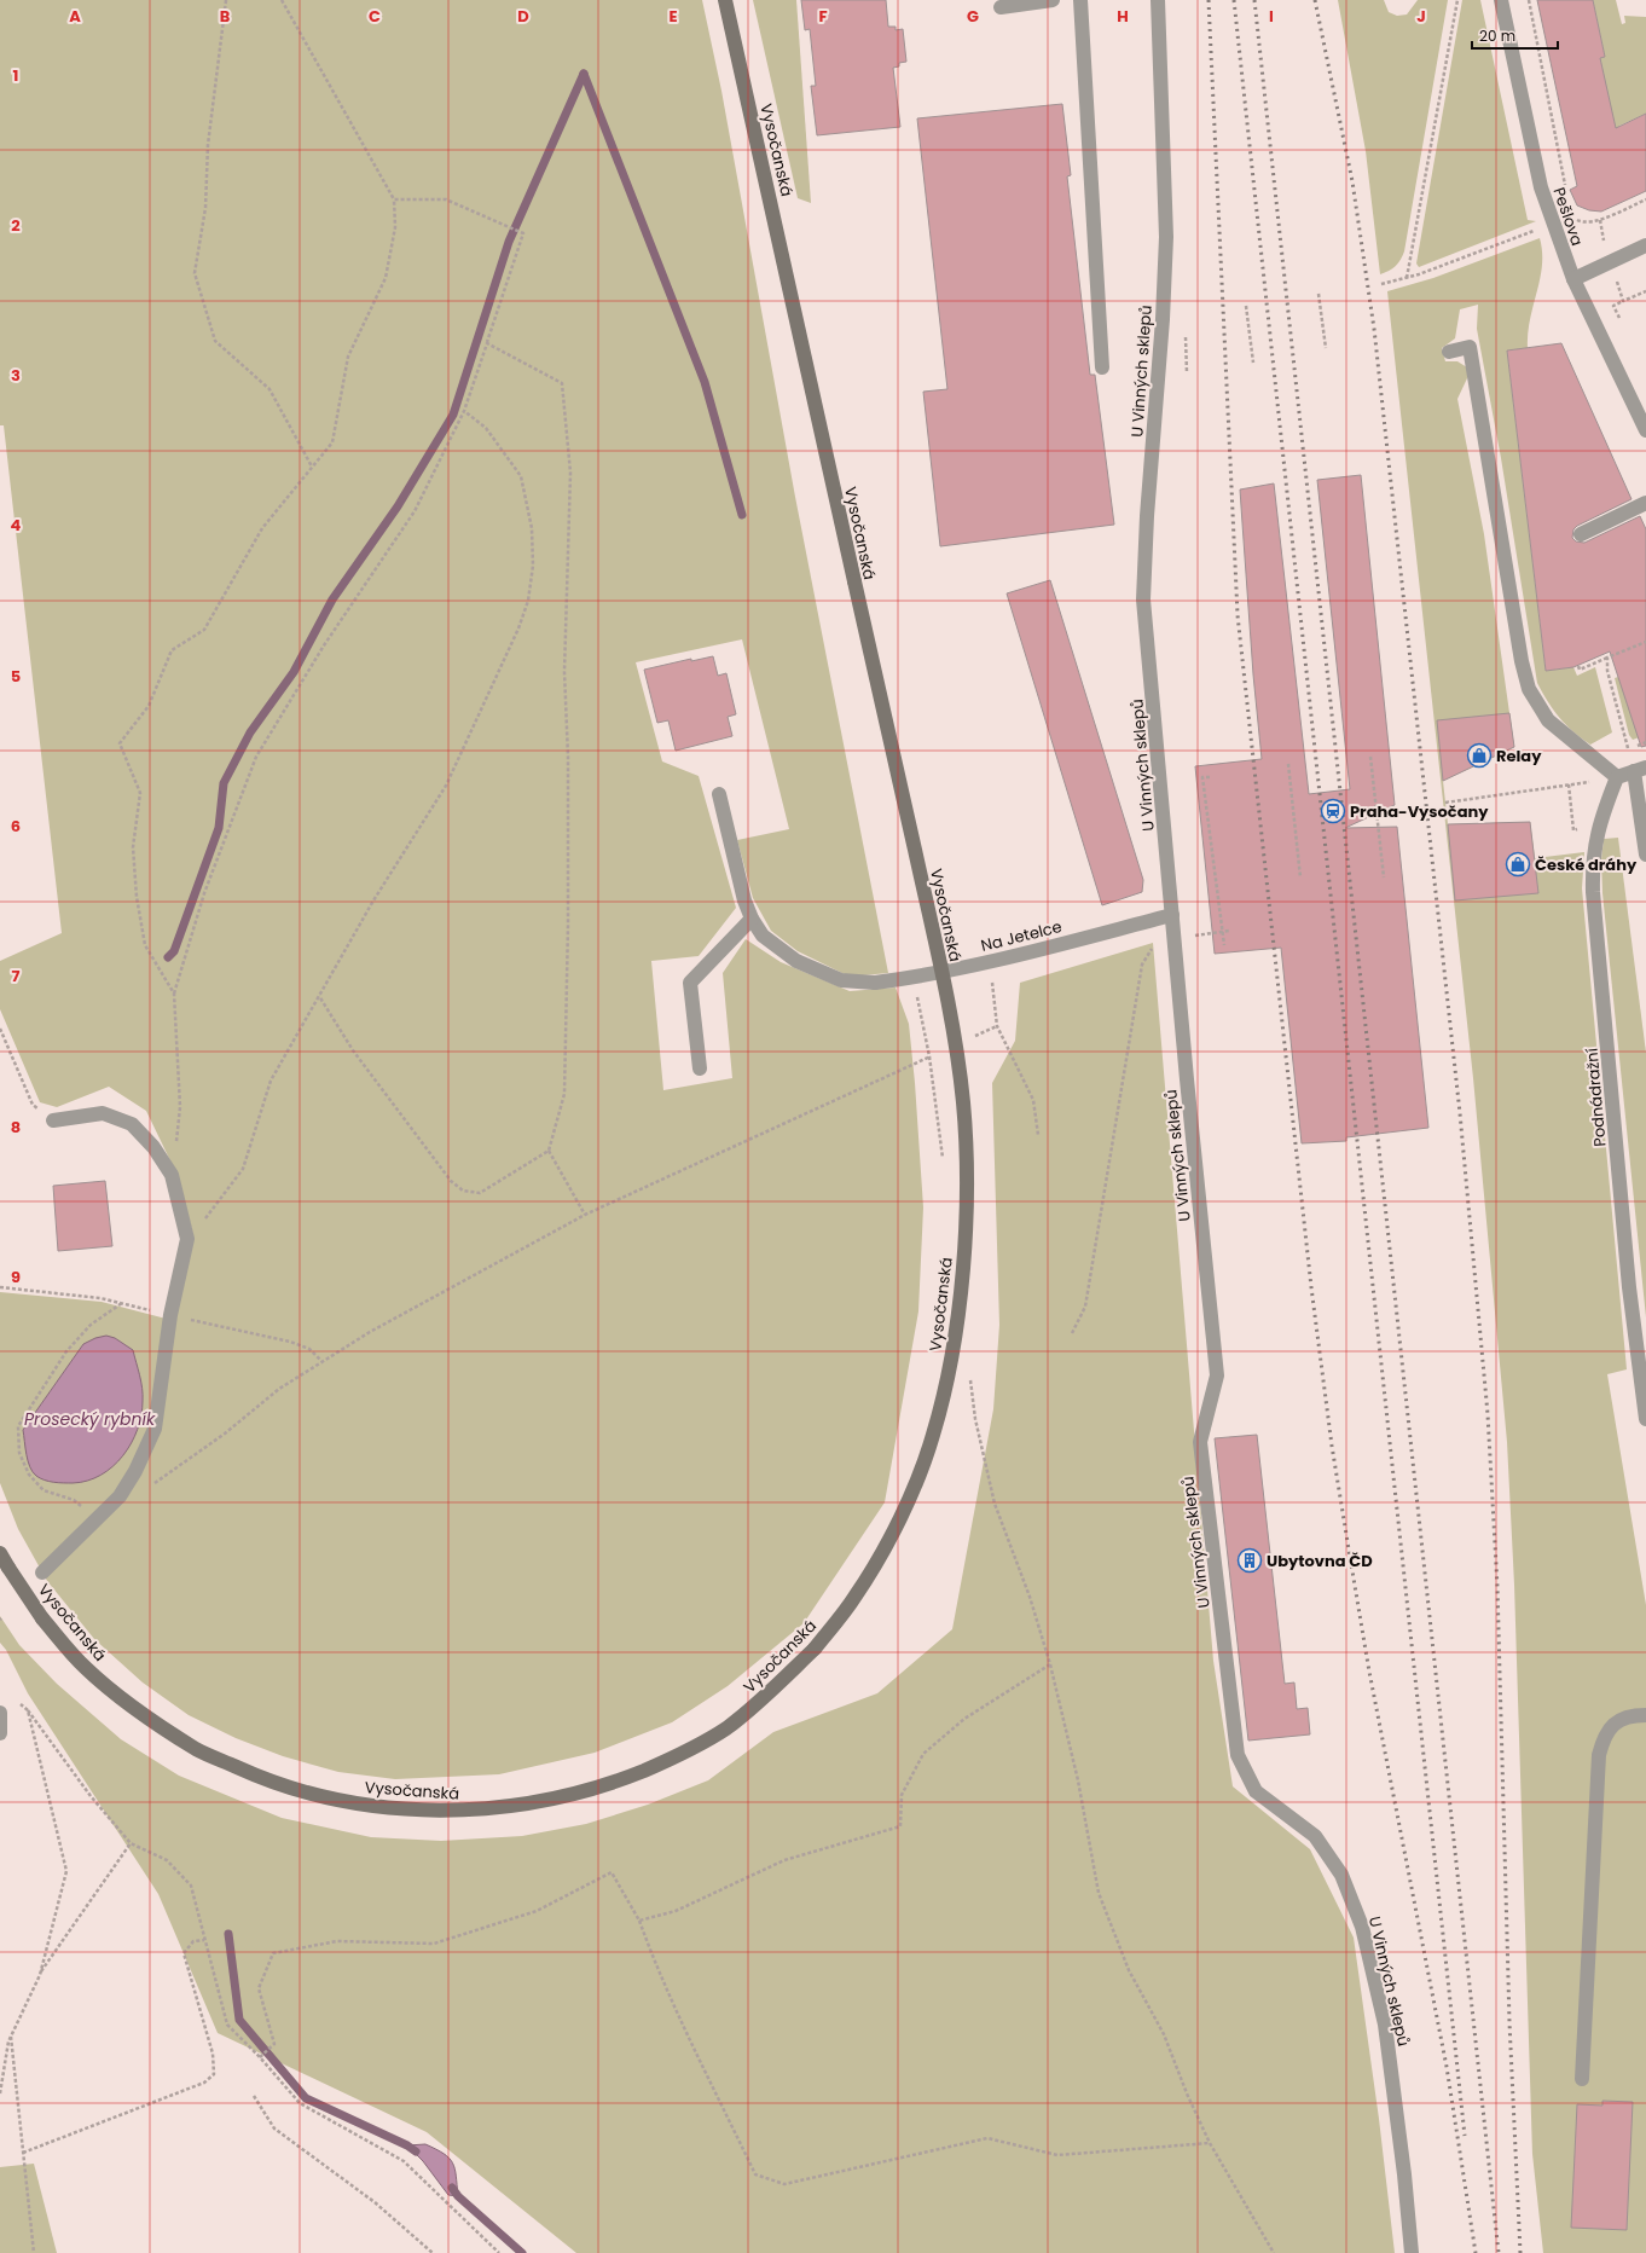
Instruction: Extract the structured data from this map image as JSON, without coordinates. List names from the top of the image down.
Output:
{
  "streets": {
    "main road": ["Vysočanská"],
    "street": [
      "Pešlova",
      "U Vinných sklepů",
      "Na Jetelce",
      "Podnádražní"
    ]
  },
  "crossings": [
    ["U Vinných sklepů", "Na Jetelce"]
  ],
  "water": ["Prosecký rybník"],
  "places": {
    "shop": ["Relay", "České dráhy"],
    "station": ["Praha-Vysočany"],
    "building": ["Ubytovna ČD"]
  },
  "scale_bar": "20 m",
  "grid": {
    "columns": [
      "A",
      "B",
      "C",
      "D",
      "E",
      "F",
      "G",
      "H",
      "I",
      "J"
    ],
    "rows": [
      "1",
      "2",
      "3",
      "4",
      "5",
      "6",
      "7",
      "8",
      "9"
    ]
  }
}
